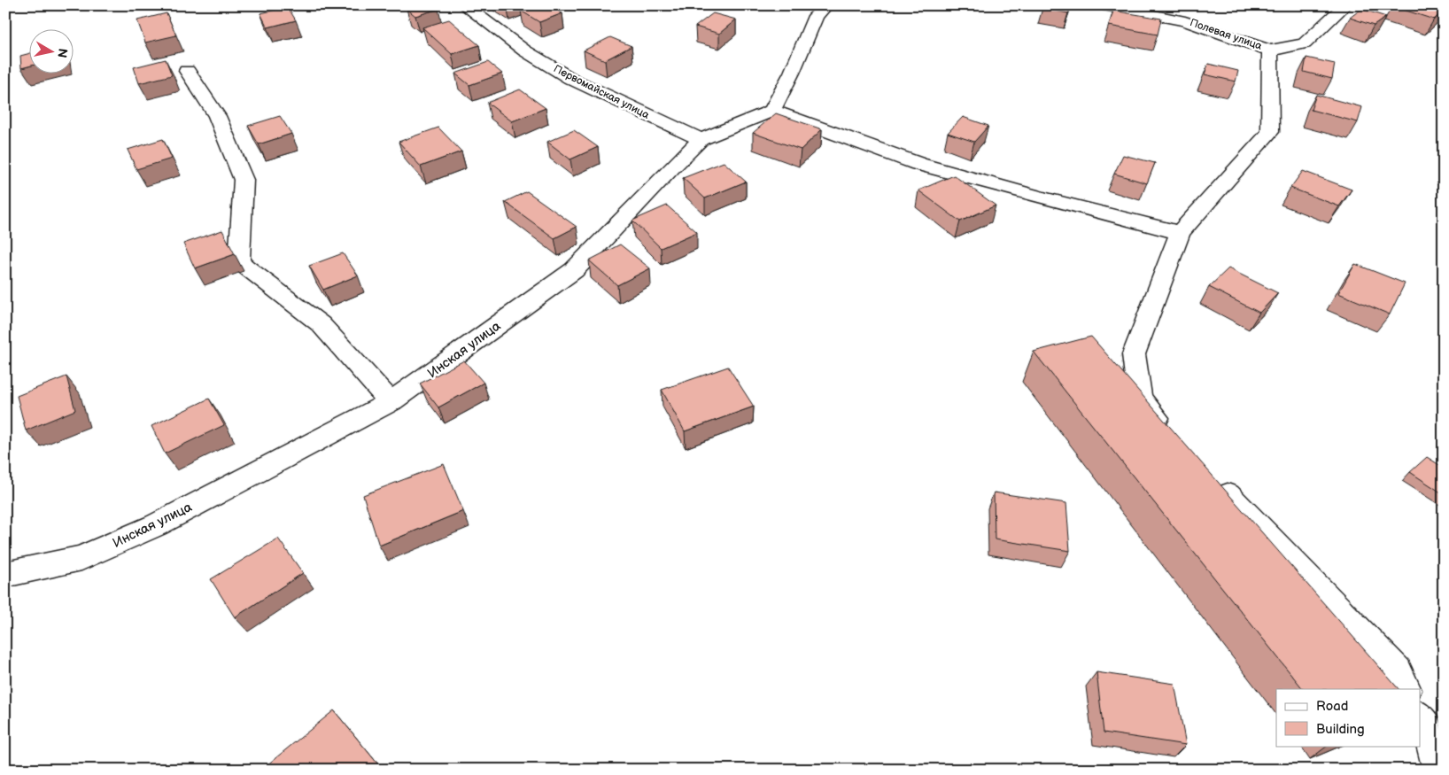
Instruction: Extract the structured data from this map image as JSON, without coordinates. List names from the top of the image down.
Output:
{
  "streets": {
    "street": ["Полевая улица", "Первомайская улица", "Инская улица"]
  },
  "crossings": [
    ["Первомайская улица", "Инская улица"]
  ],
  "legend": ["Road", "Building"],
  "north": "right"
}
